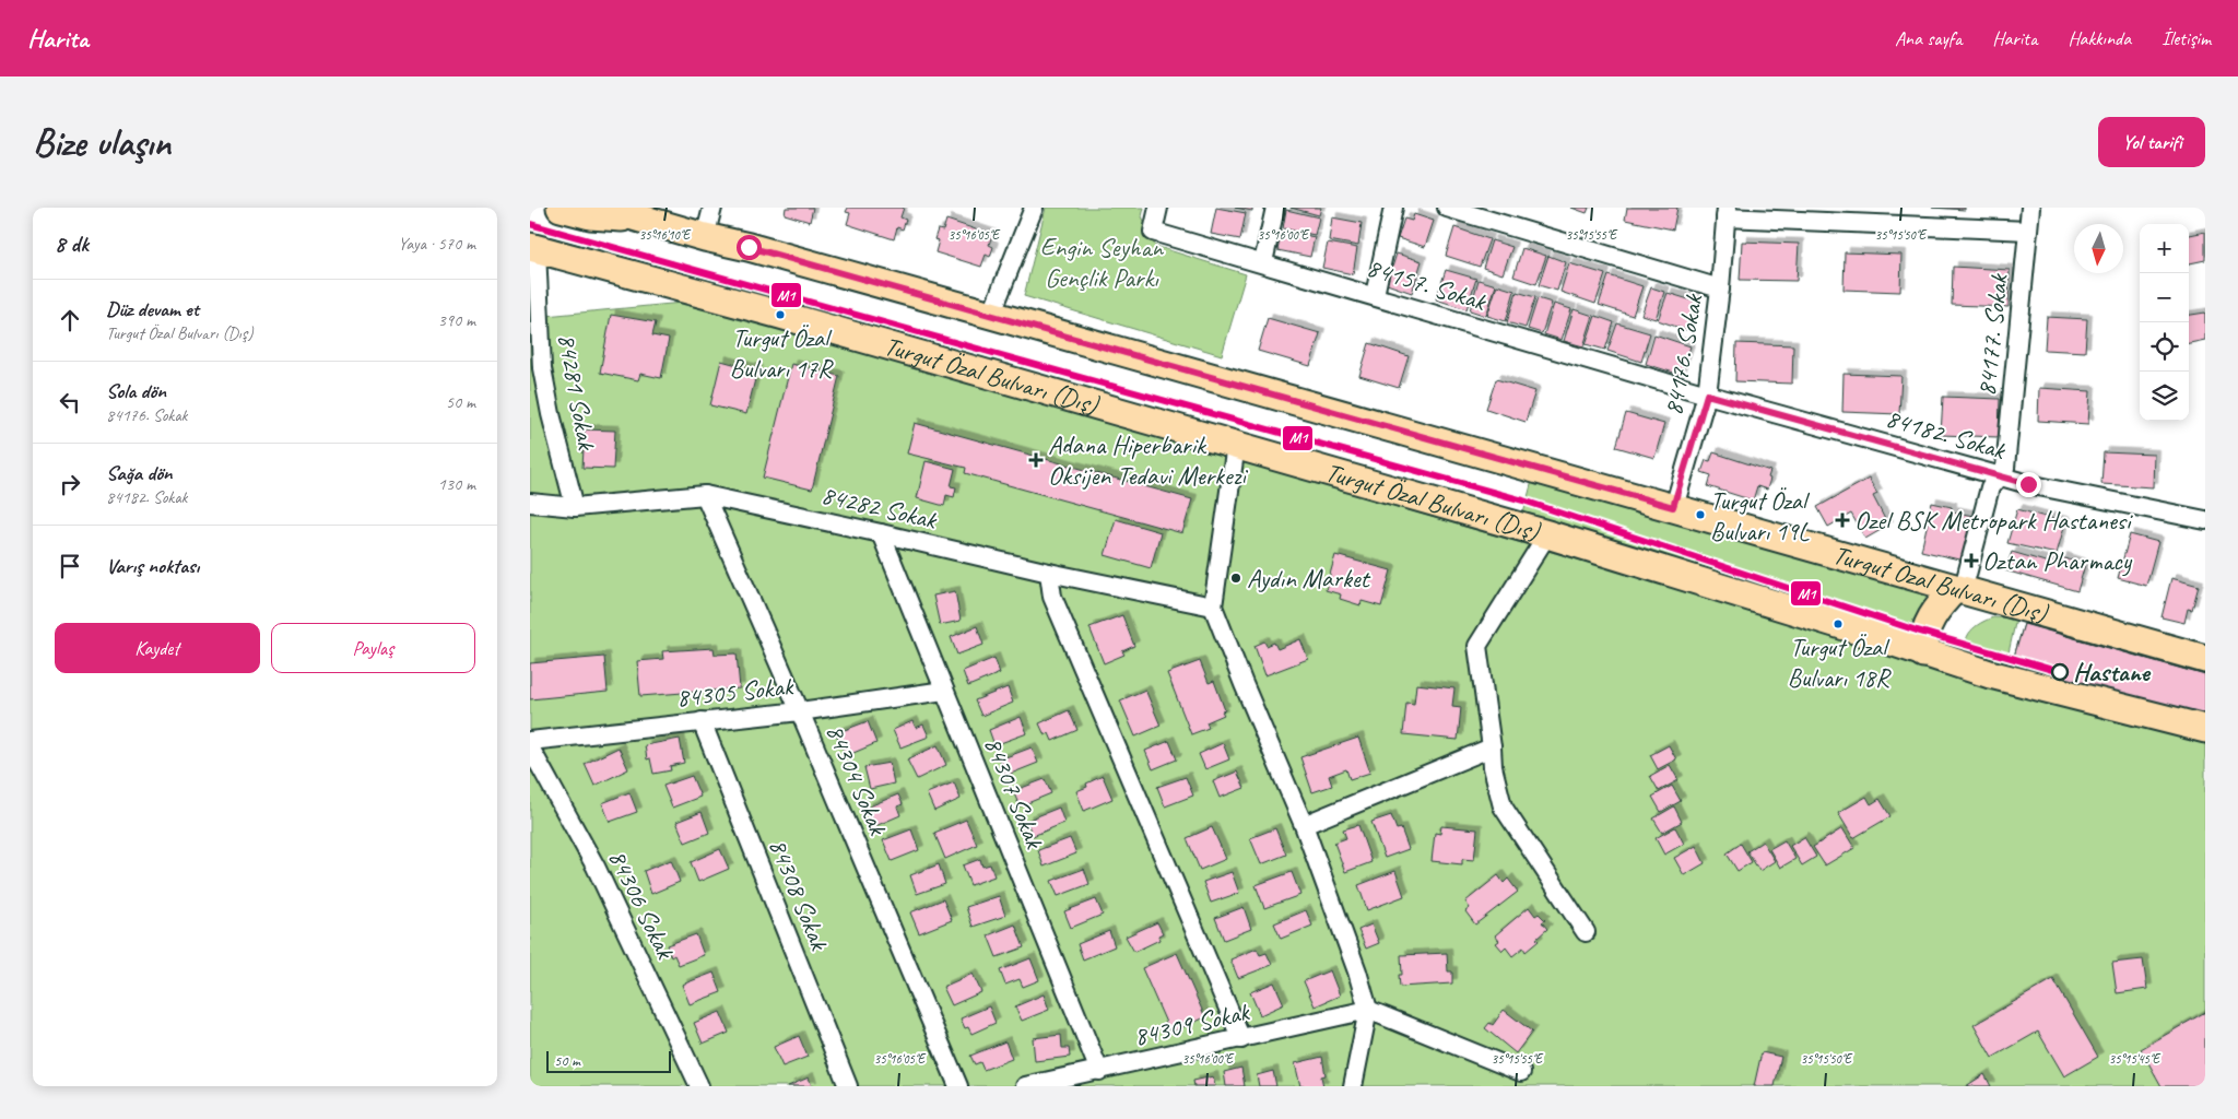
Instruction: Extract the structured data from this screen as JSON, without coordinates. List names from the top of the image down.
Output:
{
  "streets": {
    "main road": ["Turgut Özal Bulvarı (Dış)"],
    "street": [
      "84157. Sokak",
      "84177. Sokak",
      "84176. Sokak",
      "84281 Sokak",
      "84182. Sokak",
      "84282 Sokak",
      "84305 Sokak",
      "84304 Sokak",
      "84307 Sokak",
      "84308 Sokak",
      "84306 Sokak",
      "84309 Sokak"
    ]
  },
  "crossings": [
    ["84157. Sokak", "84176. Sokak"],
    ["84157. Sokak", "84182. Sokak"],
    ["84177. Sokak", "Turgut Özal Bulvarı (Dış)"],
    ["84177. Sokak", "84182. Sokak"],
    ["84176. Sokak", "Turgut Özal Bulvarı (Dış)"],
    ["84176. Sokak", "84182. Sokak"],
    ["Turgut Özal Bulvarı (Dış)", "84281 Sokak"],
    ["84281 Sokak", "84282 Sokak"],
    ["84282 Sokak", "84304 Sokak"],
    ["84282 Sokak", "84307 Sokak"],
    ["84305 Sokak", "84304 Sokak"],
    ["84305 Sokak", "84307 Sokak"],
    ["84305 Sokak", "84308 Sokak"],
    ["84307 Sokak", "84309 Sokak"]
  ],
  "parks": ["Engin Seyhan Gençlik Parkı"],
  "places": {
    "other": [
      "Turgut Özal Bulvarı 17R",
      "Turgut Özal Bulvarı 19L",
      "Aydın Market",
      "Turgut Özal Bulvarı 18R",
      "Hastane"
    ],
    "health": ["Adana Hiperbarik Oksijen Tedavi Merkezi", "Ozel BSK Metropark Hastanesi", "Oztan Pharmacy"]
  },
  "lines": ["transit line M1"],
  "scale_bar": "50 m",
  "north": "bottom",
  "page": {
    "header": "Harita",
    "nav": [
      "Ana sayfa",
      "Harita",
      "Hakkında",
      "İletişim"
    ],
    "buttons": [
      "Yol tarifi",
      ["Kaydet", "Paylaş"]
    ],
    "title": "Bize ulaşın",
    "heading": ["8 dk", "Yaya · 570 m"],
    "map_buttons": ["+", "−"],
    "list": [
      ["Düz devam et", "Turgut Özal Bulvarı (Dış)", "390 m"],
      ["Sola dön", "84176. Sokak", "50 m"],
      ["Sağa dön", "84182. Sokak", "130 m"],
      "Varış noktası"
    ],
    "scale": "50 m"
  },
  "coordinates": [
    "35°16'10\"E",
    "35°16'05\"E",
    "35°16'00\"E",
    "35°15'55\"E",
    "35°15'50\"E",
    "35°15'45\"E"
  ]
}
